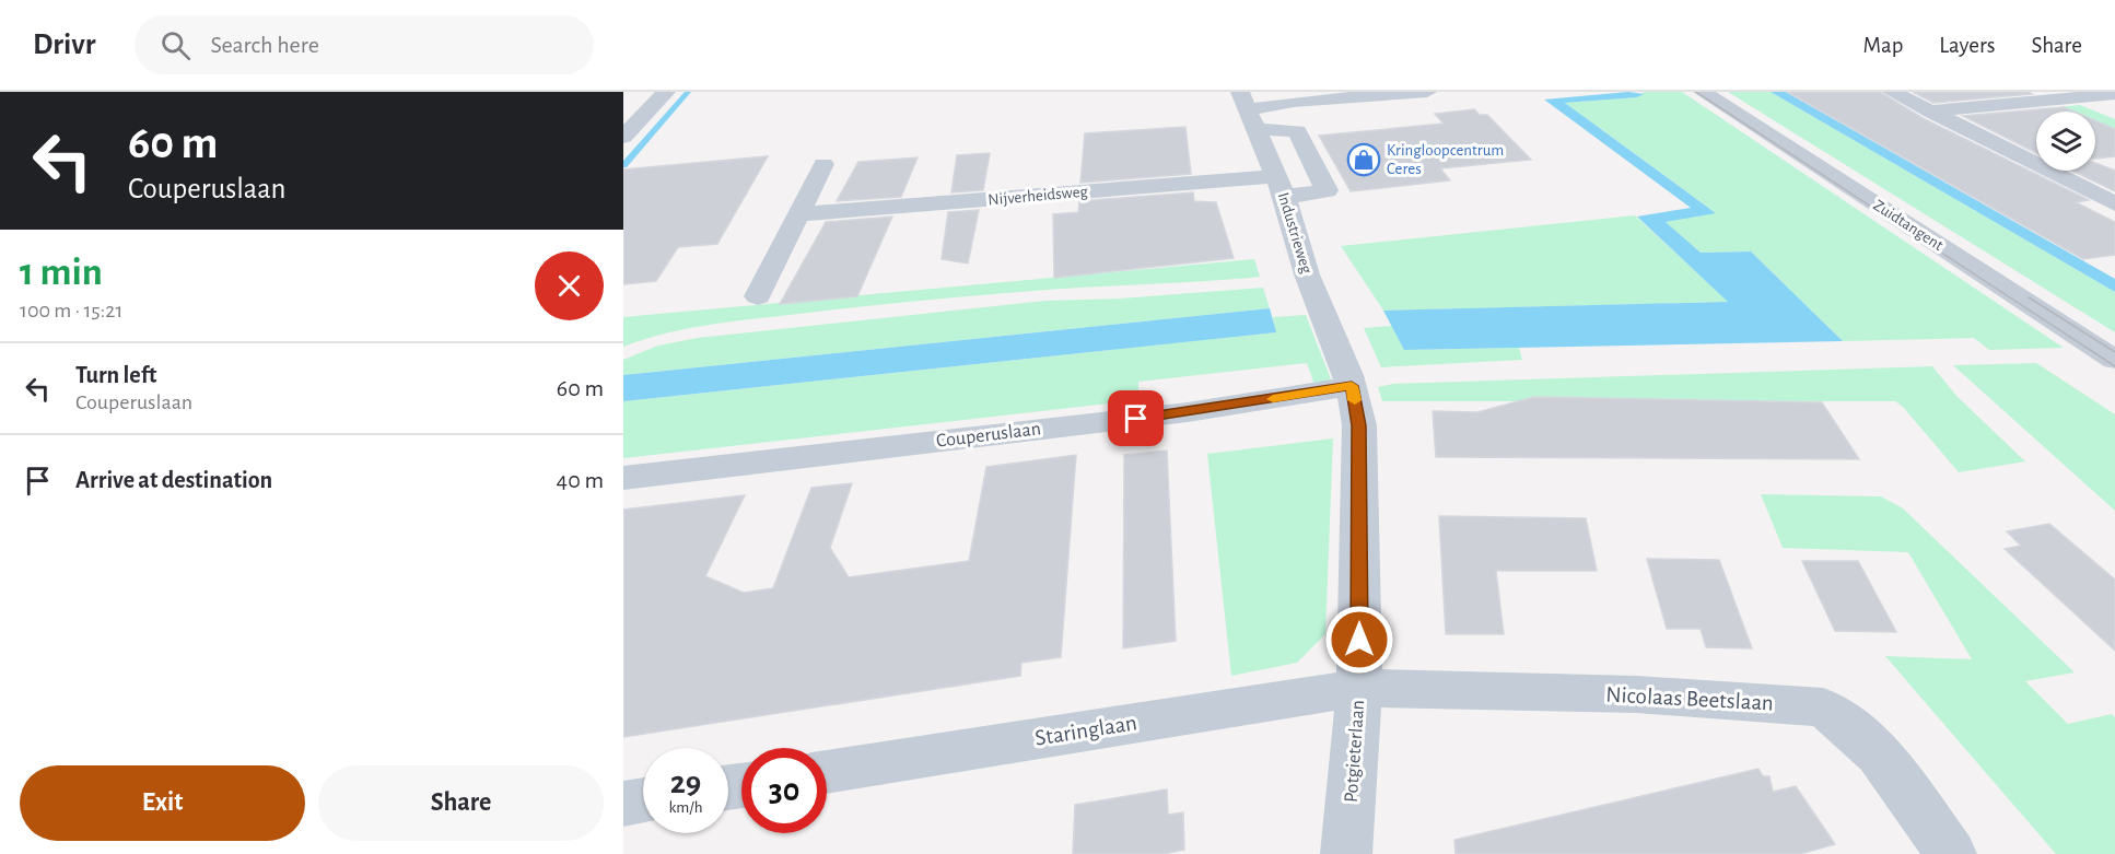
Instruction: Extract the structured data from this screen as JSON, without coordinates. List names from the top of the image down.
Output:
{
  "streets": {
    "street": [
      "Nijverheidsweg",
      "Zuidtangent",
      "Industrieweg",
      "Couperuslaan",
      "Nicolaas Beetslaan",
      "Staringlaan",
      "Potgieterlaan"
    ]
  },
  "crossings": [
    ["Nijverheidsweg", "Industrieweg"],
    ["Industrieweg", "Couperuslaan"],
    ["Industrieweg", "Potgieterlaan"],
    ["Couperuslaan", "Potgieterlaan"],
    ["Nicolaas Beetslaan", "Staringlaan"],
    ["Nicolaas Beetslaan", "Potgieterlaan"],
    ["Staringlaan", "Potgieterlaan"]
  ],
  "places": {
    "shop": ["Kringloopcentrum Ceres"]
  },
  "page": {
    "header": "Drivr",
    "search": "Search here",
    "nav": ["Map", "Layers", "Share"],
    "turn": ["60 m", "Couperuslaan"],
    "heading": ["1 min", "100 m · 15:21"],
    "list": [
      {
        "name": "Turn left",
        "note": "Couperuslaan",
        "value": "60 m"
      },
      {
        "name": "Arrive at destination",
        "value": "40 m"
      }
    ],
    "speed": "29 km/h",
    "limit": "30",
    "buttons": ["Exit", "Share"]
  }
}
